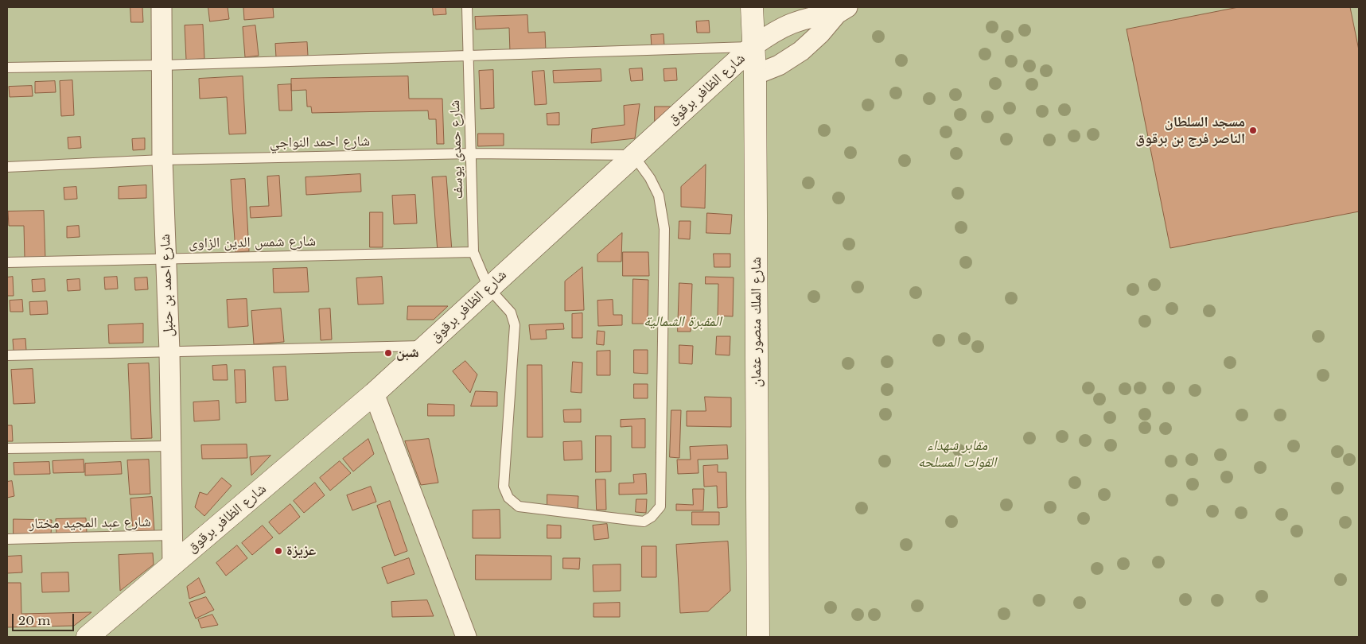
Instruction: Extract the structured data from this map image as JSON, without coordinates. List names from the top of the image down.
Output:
{
  "streets": {
    "main road": ["شارع الظافر برقوق", "شارع الملك منصور عثمان"],
    "street": ["شارع احمد بن حنبل"],
    "lane": [
      "شارع احمد النواجي",
      "شارع حمدى يوسف",
      "شارع شمس الدين الزاوى",
      "شارع عبد المجيد مختار"
    ]
  },
  "crossings": [
    ["شارع الظافر برقوق", "شارع احمد النواجي"],
    ["شارع الظافر برقوق", "شارع حمدى يوسف"],
    ["شارع الظافر برقوق", "شارع احمد بن حنبل"],
    ["شارع الظافر برقوق", "شارع الملك منصور عثمان"],
    ["شارع احمد النواجي", "شارع حمدى يوسف"],
    ["شارع احمد النواجي", "شارع احمد بن حنبل"],
    ["شارع حمدى يوسف", "شارع شمس الدين الزاوى"],
    ["شارع شمس الدين الزاوى", "شارع احمد بن حنبل"],
    ["شارع احمد بن حنبل", "شارع عبد المجيد مختار"]
  ],
  "parks": ["المقبرة الشمالية", "مقابر شهداء القوات المسلحه"],
  "places": ["مسجد السلطان الناصر فرج بن برقوق", "شبن", "عزيزة"],
  "scale_bar": "20 m"
}
